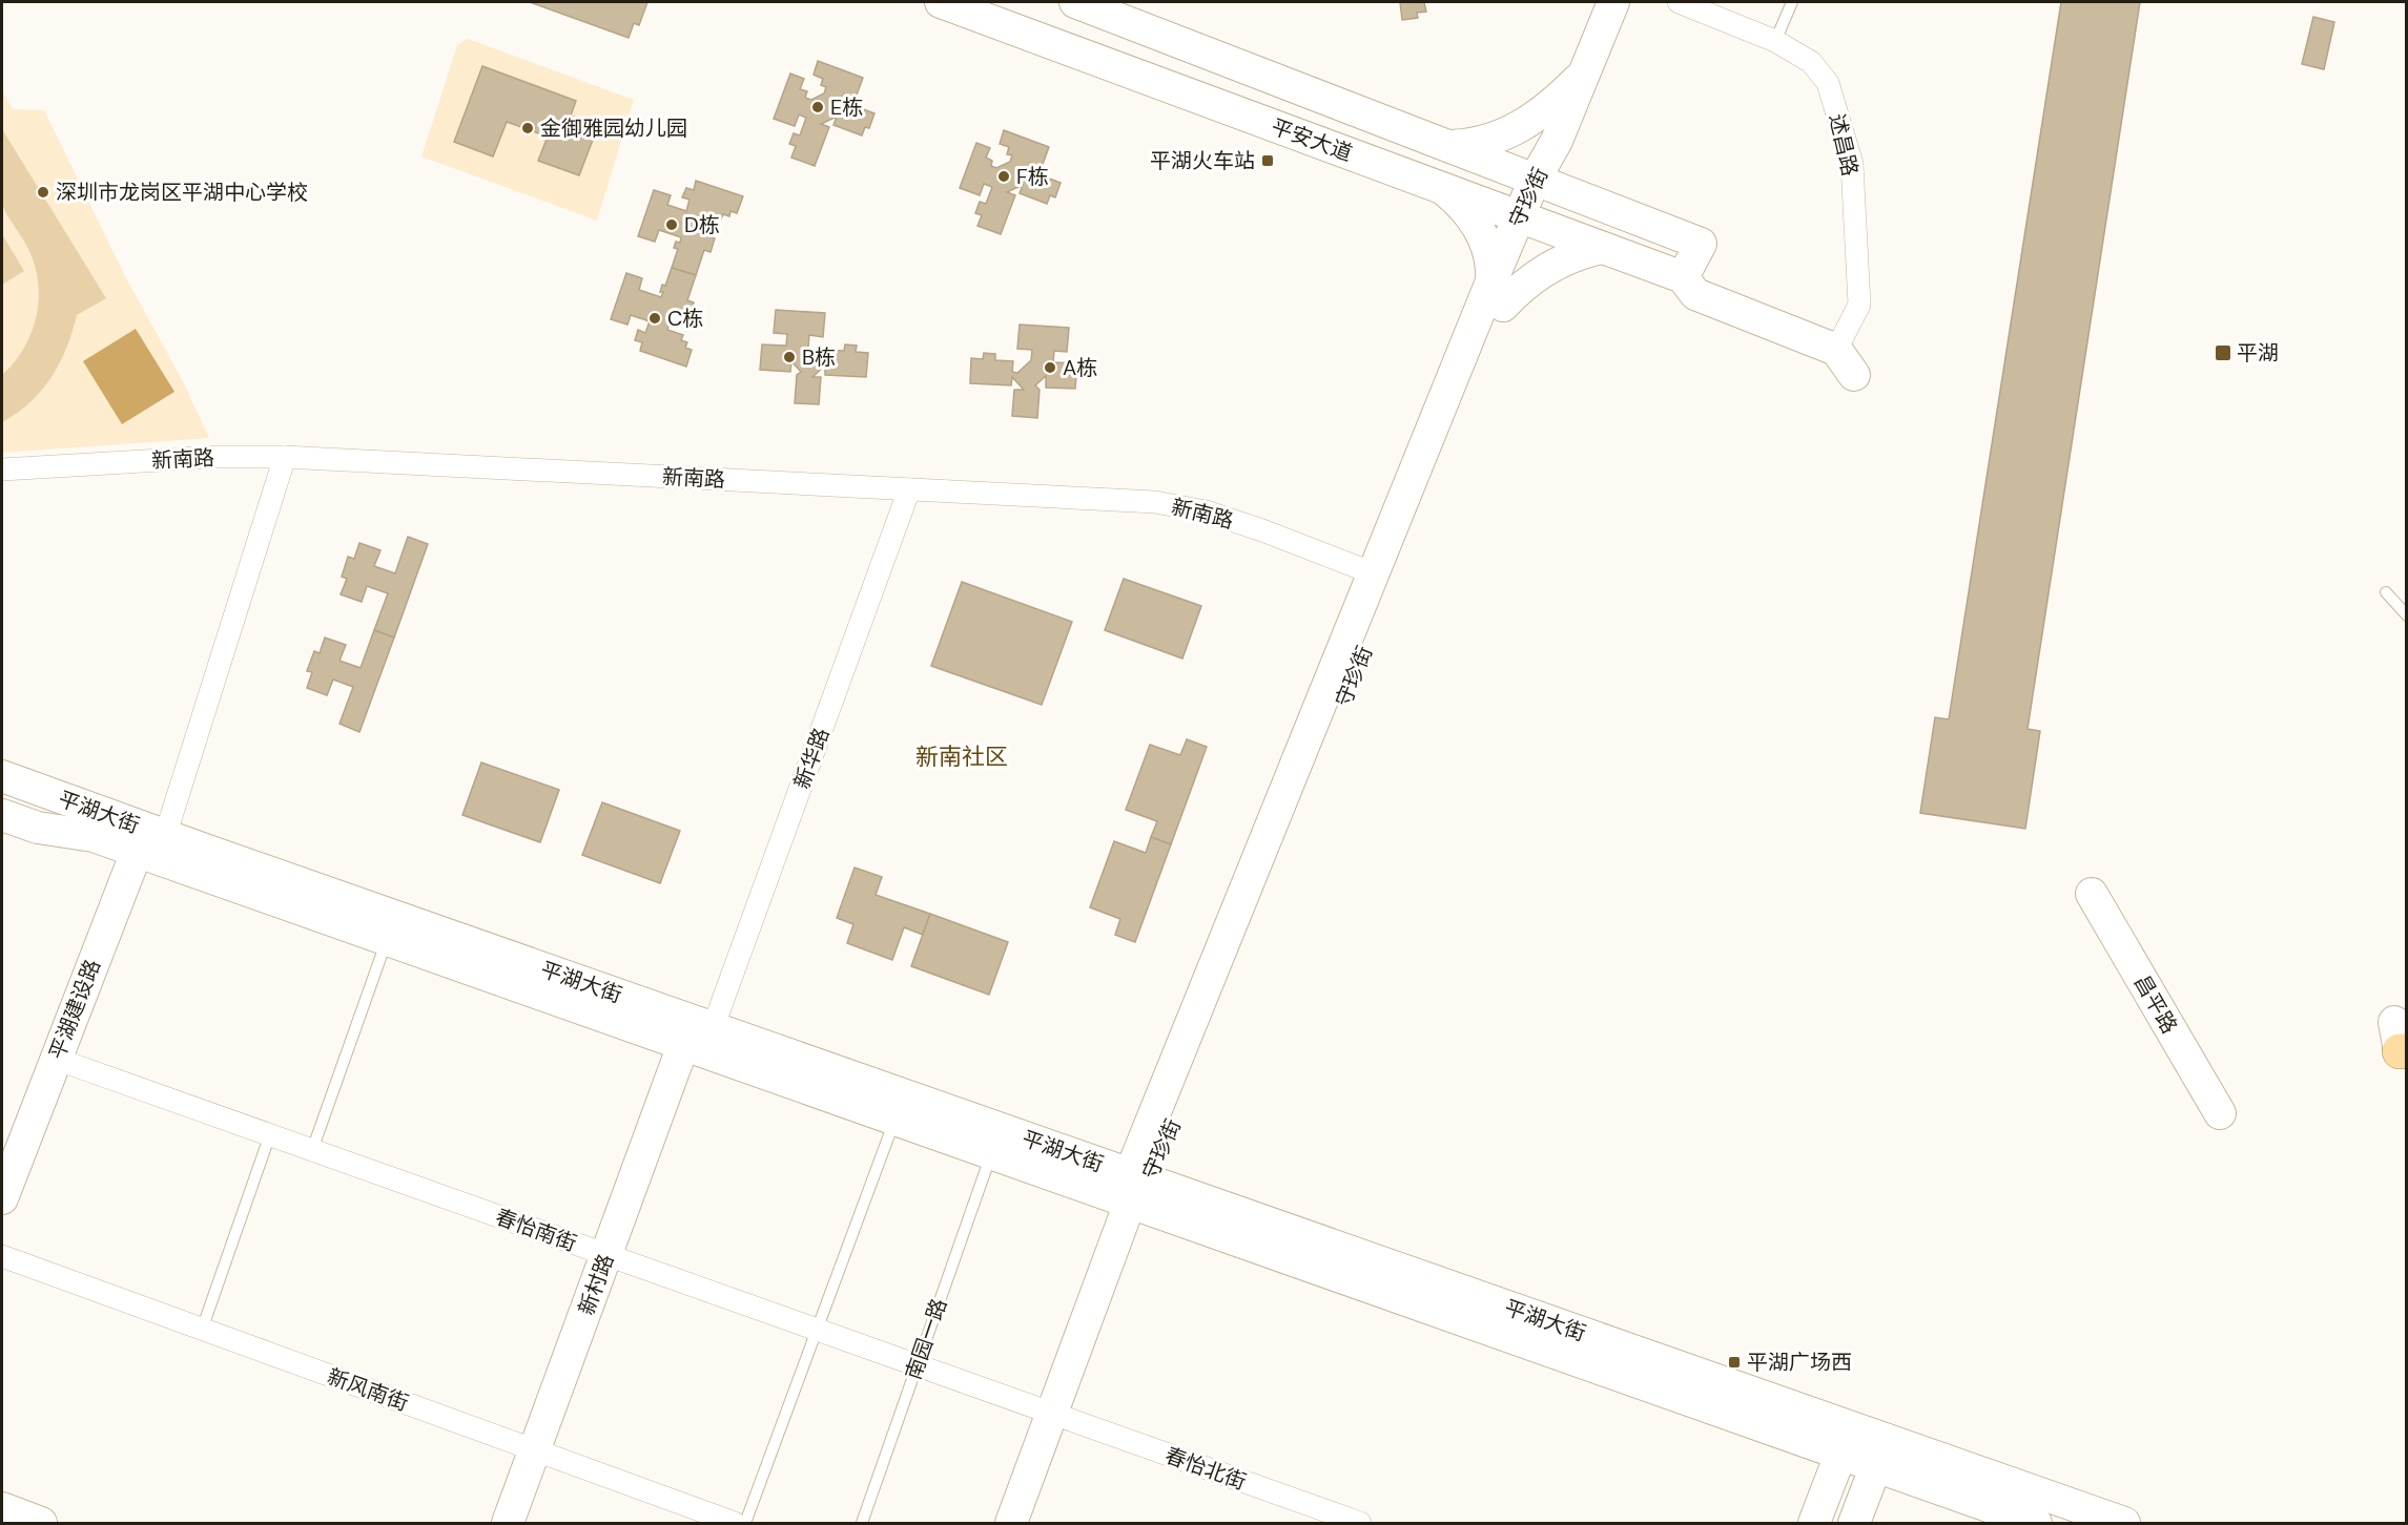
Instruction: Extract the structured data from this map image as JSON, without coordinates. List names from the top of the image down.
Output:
{
  "streets": {
    "street": [
      "平安大道",
      "述昌路",
      "守珍街",
      "新南路",
      "新华路",
      "平湖大街",
      "昌平路",
      "平湖建设路",
      "春怡南街",
      "新村路",
      "新风南街",
      "春怡北街"
    ],
    "lane": ["南园一路"]
  },
  "crossings": [
    ["平安大道", "述昌路"],
    ["平安大道", "守珍街"],
    ["守珍街", "新南路"],
    ["守珍街", "平湖大街"],
    ["守珍街", "春怡南街"],
    ["守珍街", "春怡北街"],
    ["新南路", "新华路"],
    ["新华路", "平湖大街"],
    ["平湖大街", "平湖建设路"],
    ["平湖大街", "新村路"],
    ["平湖大街", "南园一路"],
    ["平湖建设路", "春怡南街"],
    ["春怡南街", "新村路"],
    ["春怡南街", "南园一路"],
    ["春怡南街", "春怡北街"],
    ["新村路", "新风南街"]
  ],
  "districts": ["新南社区"],
  "places": {
    "other": [
      "E栋",
      "金御雅园幼儿园",
      "F栋",
      "深圳市龙岗区平湖中心学校",
      "D栋",
      "C栋",
      "B栋",
      "A栋"
    ],
    "transit": ["平湖火车站", "平湖", "平湖广场西"]
  }
}
